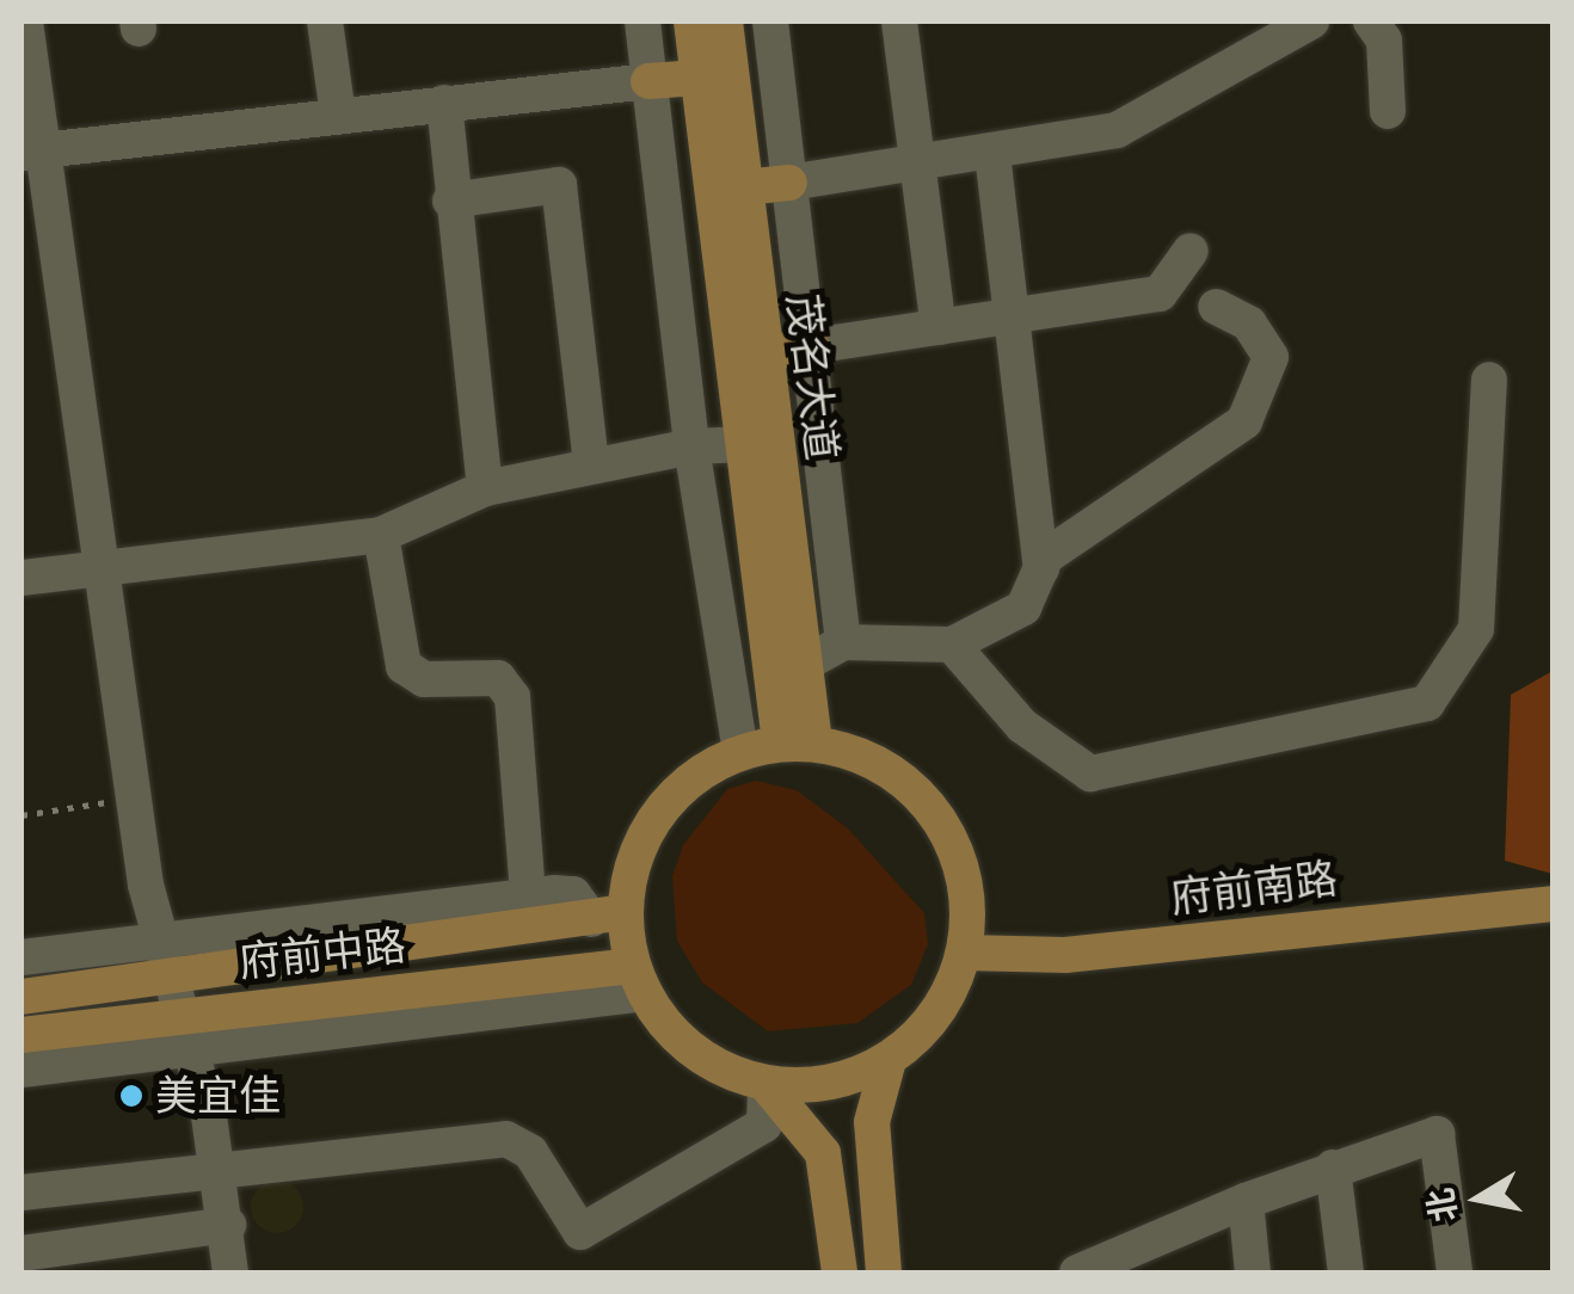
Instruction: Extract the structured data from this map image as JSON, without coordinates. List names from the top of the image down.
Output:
{
  "streets": {
    "main road": ["茂名大道", "府前南路", "府前中路"]
  },
  "crossings": [
    ["茂名大道", "府前南路"],
    ["茂名大道", "府前中路"],
    ["府前南路", "府前中路"]
  ],
  "places": ["美宜佳"],
  "north": "left"
}
